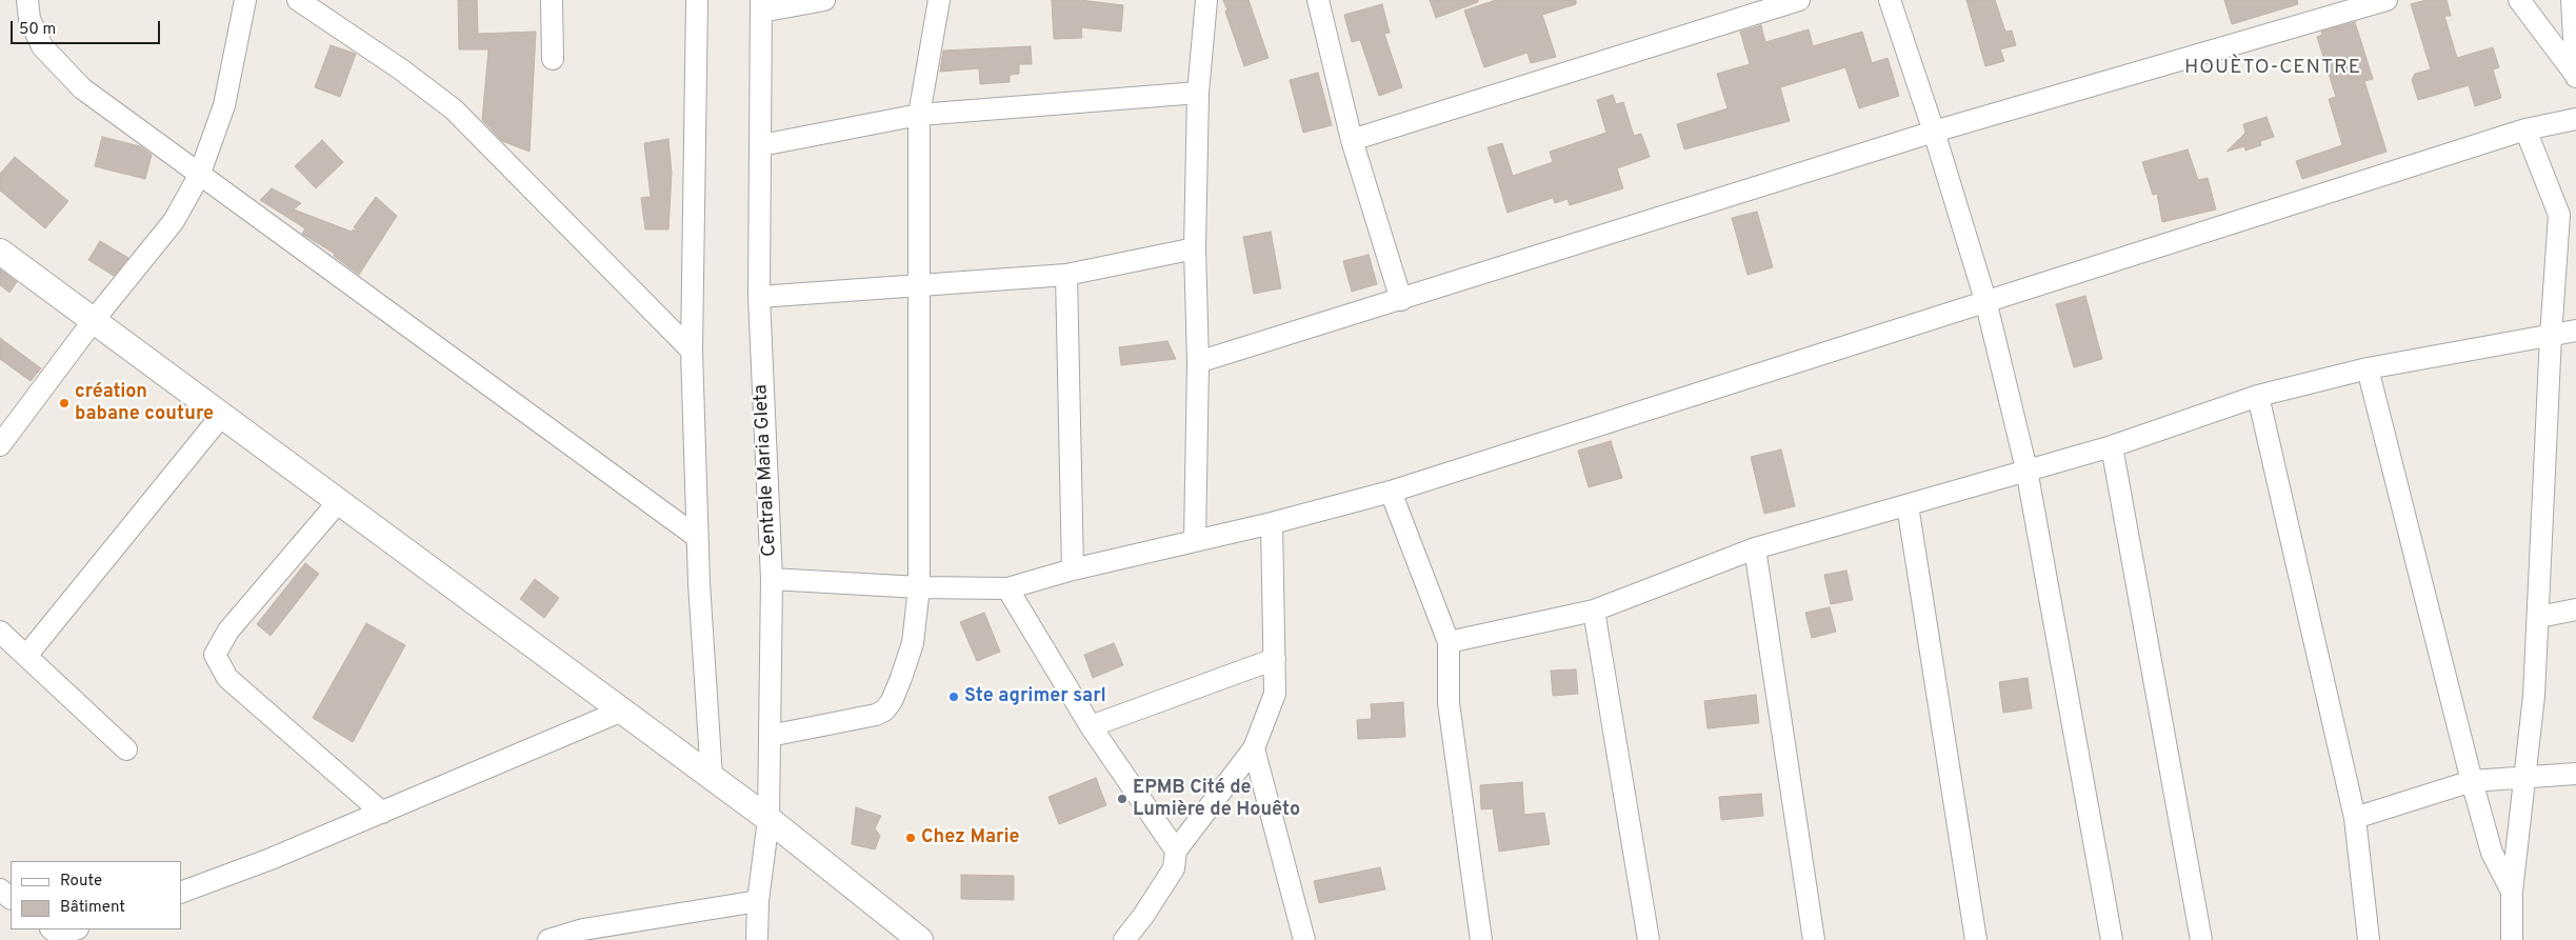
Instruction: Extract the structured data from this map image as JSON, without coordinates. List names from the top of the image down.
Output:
{
  "streets": {
    "street": ["Centrale Maria Gleta"]
  },
  "districts": ["HOUÈTO-CENTRE"],
  "places": [
    "création babane couture",
    "Ste agrimer sarl",
    "EPMB Cité de Lumière de Houêto",
    "Chez Marie"
  ],
  "legend": ["Route", "Bâtiment"],
  "scale_bar": "50 m"
}
